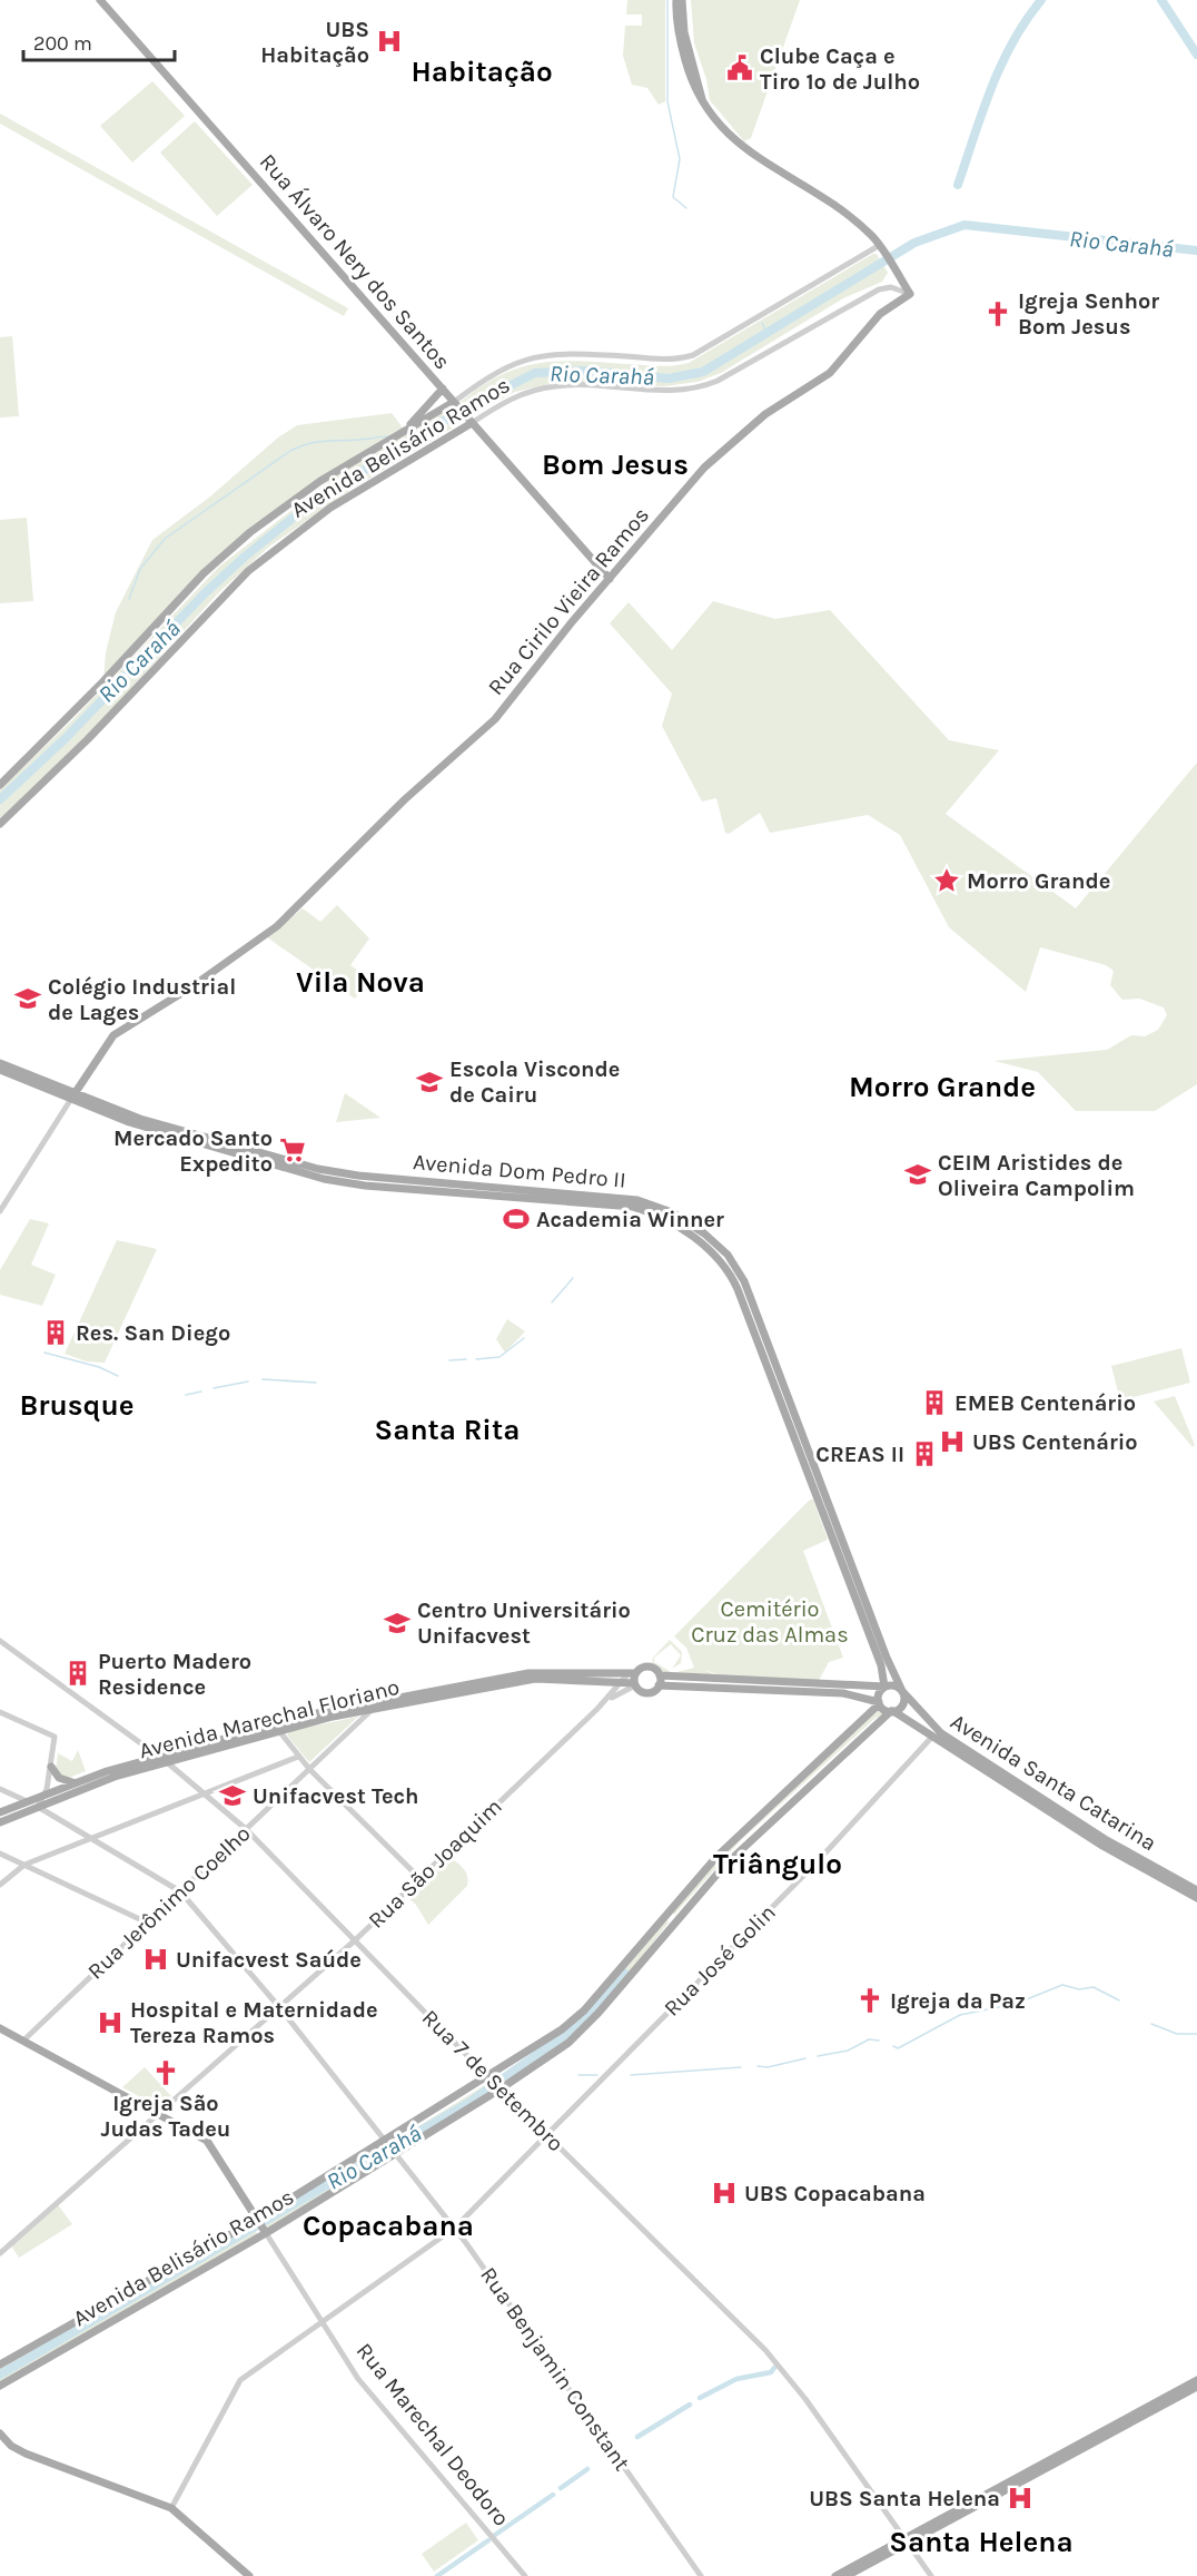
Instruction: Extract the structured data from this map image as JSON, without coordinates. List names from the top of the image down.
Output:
{
  "streets": {
    "main road": [
      "Rua Álvaro Nery dos Santos",
      "Avenida Belisário Ramos",
      "Rua Cirilo Vieira Ramos",
      "Avenida Dom Pedro II",
      "Avenida Marechal Floriano",
      "Avenida Santa Catarina",
      "Rua Marechal Deodoro"
    ],
    "street": [
      "Rua São Joaquim",
      "Rua Jerônimo Coelho",
      "Rua José Golin",
      "Rua 7 de Setembro",
      "Rua Benjamin Constant"
    ]
  },
  "crossings": [
    ["Rua Álvaro Nery dos Santos", "Avenida Belisário Ramos"],
    ["Rua Álvaro Nery dos Santos", "Rua Cirilo Vieira Ramos"],
    ["Avenida Belisário Ramos", "Rua Cirilo Vieira Ramos"],
    ["Avenida Belisário Ramos", "Avenida Dom Pedro II"],
    ["Avenida Belisário Ramos", "Avenida Santa Catarina"],
    ["Avenida Belisário Ramos", "Rua 7 de Setembro"],
    ["Avenida Belisário Ramos", "Rua Benjamin Constant"],
    ["Avenida Belisário Ramos", "Rua Marechal Deodoro"],
    ["Rua Cirilo Vieira Ramos", "Avenida Dom Pedro II"],
    ["Avenida Dom Pedro II", "Avenida Santa Catarina"],
    ["Avenida Marechal Floriano", "Rua São Joaquim"],
    ["Avenida Marechal Floriano", "Rua Jerônimo Coelho"],
    ["Avenida Marechal Floriano", "Rua 7 de Setembro"],
    ["Avenida Marechal Floriano", "Rua Benjamin Constant"],
    ["Avenida Santa Catarina", "Rua José Golin"],
    ["Rua São Joaquim", "Rua 7 de Setembro"],
    ["Rua São Joaquim", "Rua Benjamin Constant"],
    ["Rua São Joaquim", "Rua Marechal Deodoro"],
    ["Rua Jerônimo Coelho", "Rua 7 de Setembro"],
    ["Rua Jerônimo Coelho", "Rua Benjamin Constant"],
    ["Rua Jerônimo Coelho", "Rua Marechal Deodoro"],
    ["Rua José Golin", "Rua 7 de Setembro"],
    ["Rua José Golin", "Rua Benjamin Constant"],
    ["Rua José Golin", "Rua Marechal Deodoro"]
  ],
  "districts": [
    "Habitação",
    "Bom Jesus",
    "Vila Nova",
    "Morro Grande",
    "Brusque",
    "Santa Rita",
    "Triângulo",
    "Copacabana",
    "Santa Helena"
  ],
  "water": ["Rio Carahá"],
  "parks": ["Cemitério Cruz das Almas"],
  "places": {
    "hospital": [
      "UBS Habitação",
      "UBS Centenário",
      "Unifacvest Saúde",
      "Hospital e Maternidade Tereza Ramos",
      "UBS Copacabana",
      "UBS Santa Helena"
    ],
    "public building": ["Clube Caça e Tiro 1º de Julho"],
    "church": ["Igreja Senhor Bom Jesus", "Igreja da Paz", "Igreja São Judas Tadeu"],
    "place": ["Morro Grande"],
    "school or university": [
      "Colégio Industrial de Lages",
      "Escola Visconde de Cairu",
      "CEIM Aristides de Oliveira Campolim",
      "Centro Universitário Unifacvest",
      "Unifacvest Tech"
    ],
    "supermarket": ["Mercado Santo Expedito"],
    "sports": ["Academia Winner"],
    "building": [
      "Res. San Diego",
      "EMEB Centenário",
      "CREAS II",
      "Puerto Madero Residence"
    ]
  },
  "scale_bar": "200 m"
}
